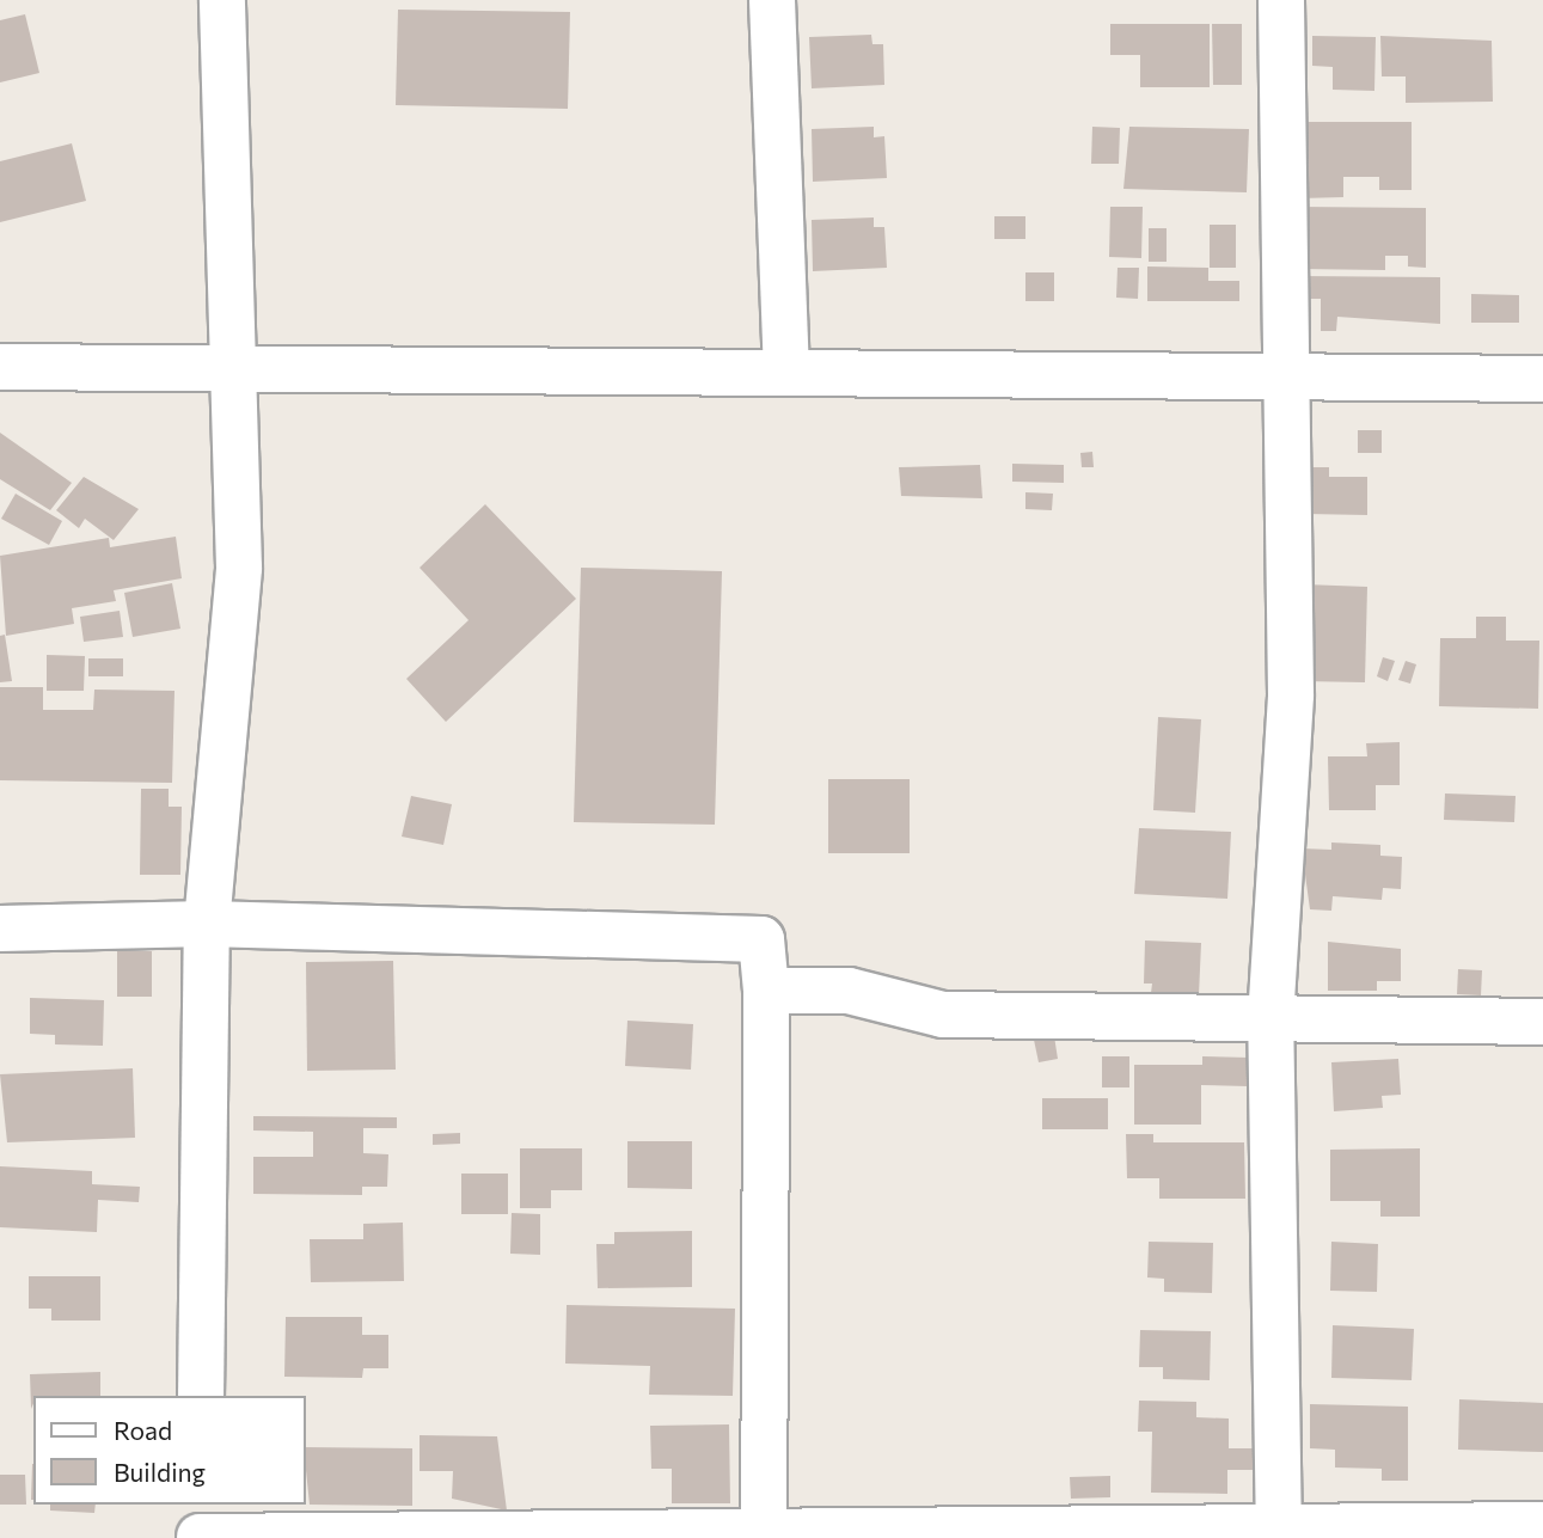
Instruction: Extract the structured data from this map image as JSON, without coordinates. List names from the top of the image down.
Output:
{
  "legend": ["Road", "Building"]
}
